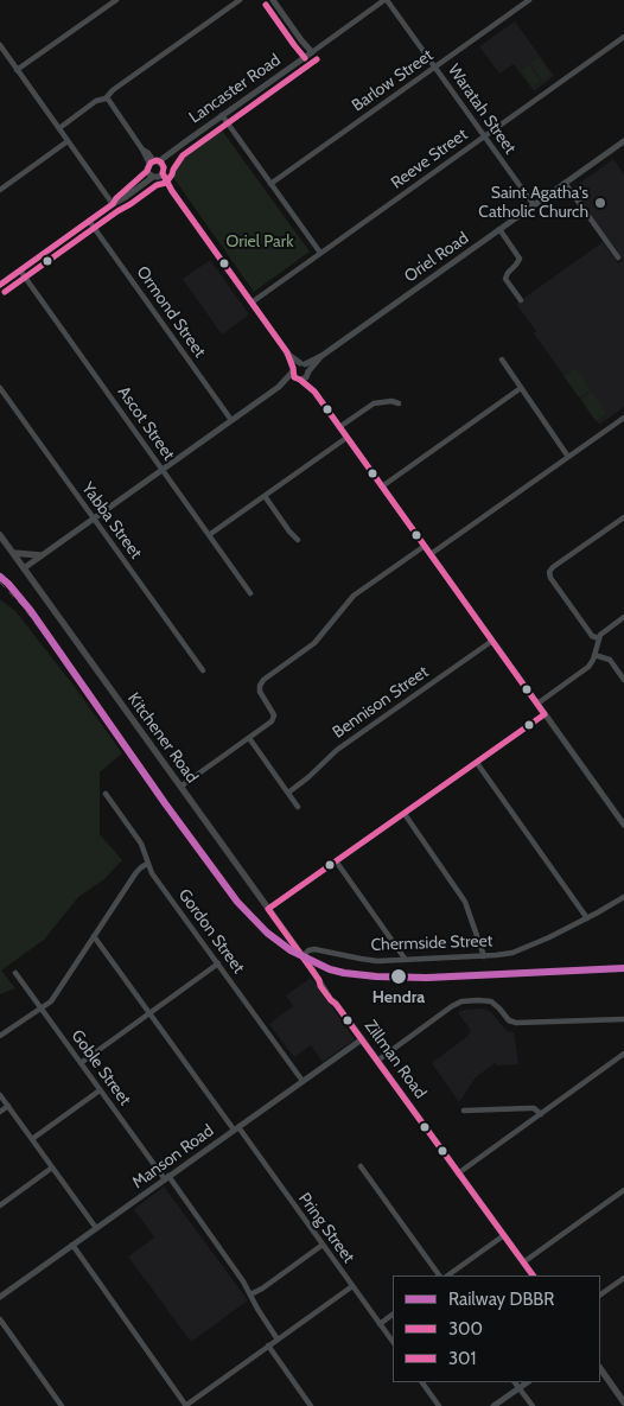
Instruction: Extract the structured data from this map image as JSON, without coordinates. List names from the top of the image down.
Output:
{
  "streets": {
    "main road": ["Kitchener Road", "Zillman Road"],
    "street": [
      "Barlow Street",
      "Lancaster Road",
      "Waratah Street",
      "Reeve Street",
      "Oriel Road",
      "Ormond Street",
      "Ascot Street",
      "Yabba Street",
      "Bennison Street",
      "Gordon Street",
      "Chermside Street",
      "Goble Street",
      "Manson Road",
      "Pring Street"
    ]
  },
  "crossings": [
    ["Barlow Street", "Waratah Street"],
    ["Lancaster Road", "Ormond Street"],
    ["Lancaster Road", "Ascot Street"],
    ["Waratah Street", "Reeve Street"],
    ["Waratah Street", "Oriel Road"],
    ["Kitchener Road", "Chermside Street"],
    ["Kitchener Road", "Zillman Road"],
    ["Gordon Street", "Manson Road"],
    ["Chermside Street", "Zillman Road"],
    ["Zillman Road", "Manson Road"],
    ["Goble Street", "Manson Road"],
    ["Manson Road", "Pring Street"]
  ],
  "parks": ["Oriel Park"],
  "places": ["Saint Agatha's Catholic Church", "Hendra"],
  "lines": ["transit line 301", "transit line 300", "rail line DBBR"],
  "legend": ["Railway DBBR", "300", "301"]
}
